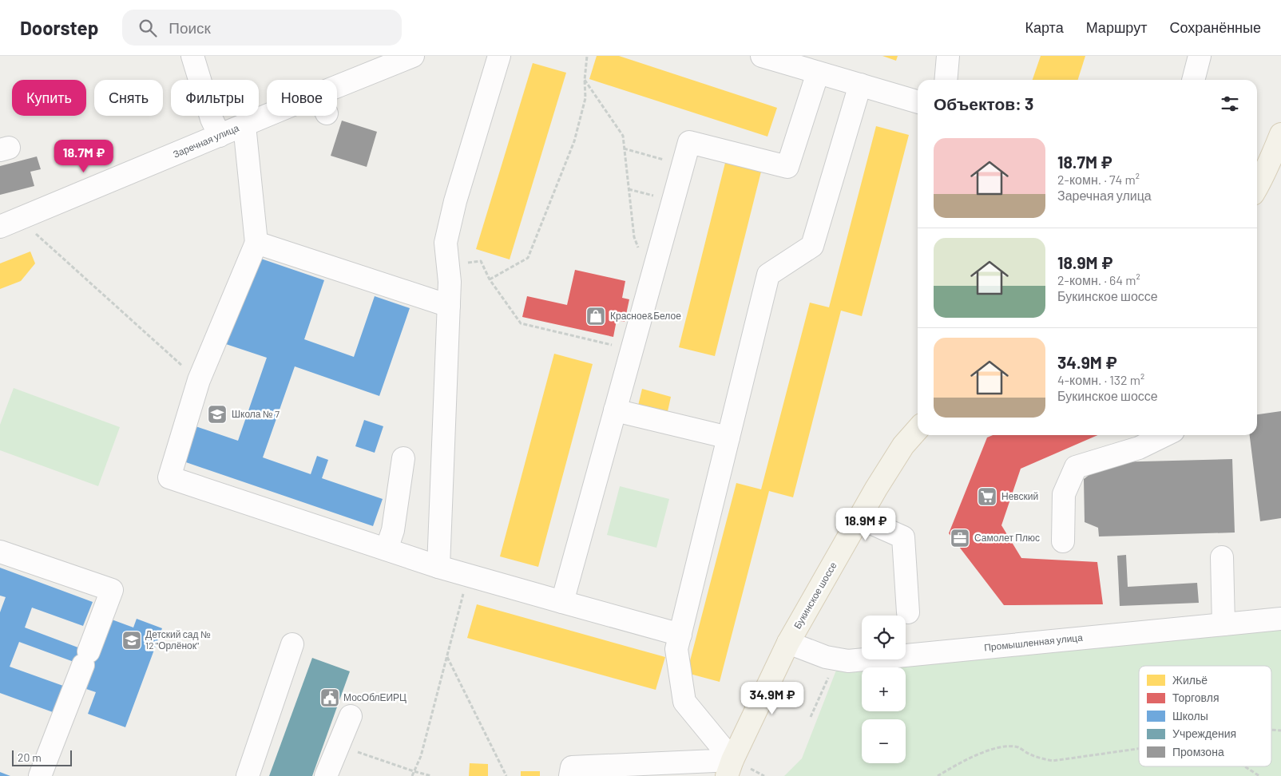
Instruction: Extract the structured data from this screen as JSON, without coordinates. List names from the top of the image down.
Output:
{
  "streets": {
    "main road": ["Букинское шоссе"],
    "street": ["Заречная улица", "Промышленная улица"]
  },
  "crossings": [
    ["Букинское шоссе", "Промышленная улица"]
  ],
  "places": {
    "shop": ["Красное&Белое"],
    "school or university": ["Школа № 7", "Детский сад № 12 \"Орлёнок\""],
    "supermarket": ["Невский"],
    "office": ["Самолет Плюс"],
    "public building": ["МосОблЕИРЦ"]
  },
  "legend": [
    "Жильё",
    "Торговля",
    "Школы",
    "Учреждения",
    "Промзона"
  ],
  "scale_bar": "20 m",
  "page": {
    "header": "Doorstep",
    "search": "Поиск",
    "nav": ["Карта", "Маршрут", "Сохранённые"],
    "chip": [
      "Купить",
      "Снять",
      "Фильтры",
      "Новое"
    ],
    "heading": "Объектов: 3",
    "list": [
      {
        "name": "18.7M ₽",
        "note": "2-комн. · 74 m² · Заречная улица"
      },
      {
        "name": "18.9M ₽",
        "note": "2-комн. · 64 m² · Букинское шоссе"
      },
      {
        "name": "34.9M ₽",
        "note": "4-комн. · 132 m² · Букинское шоссе"
      }
    ],
    "price": ["18.7M ₽", "18.9M ₽", "34.9M ₽"],
    "map_buttons": ["+", "−"],
    "scale": "20 m"
  }
}
